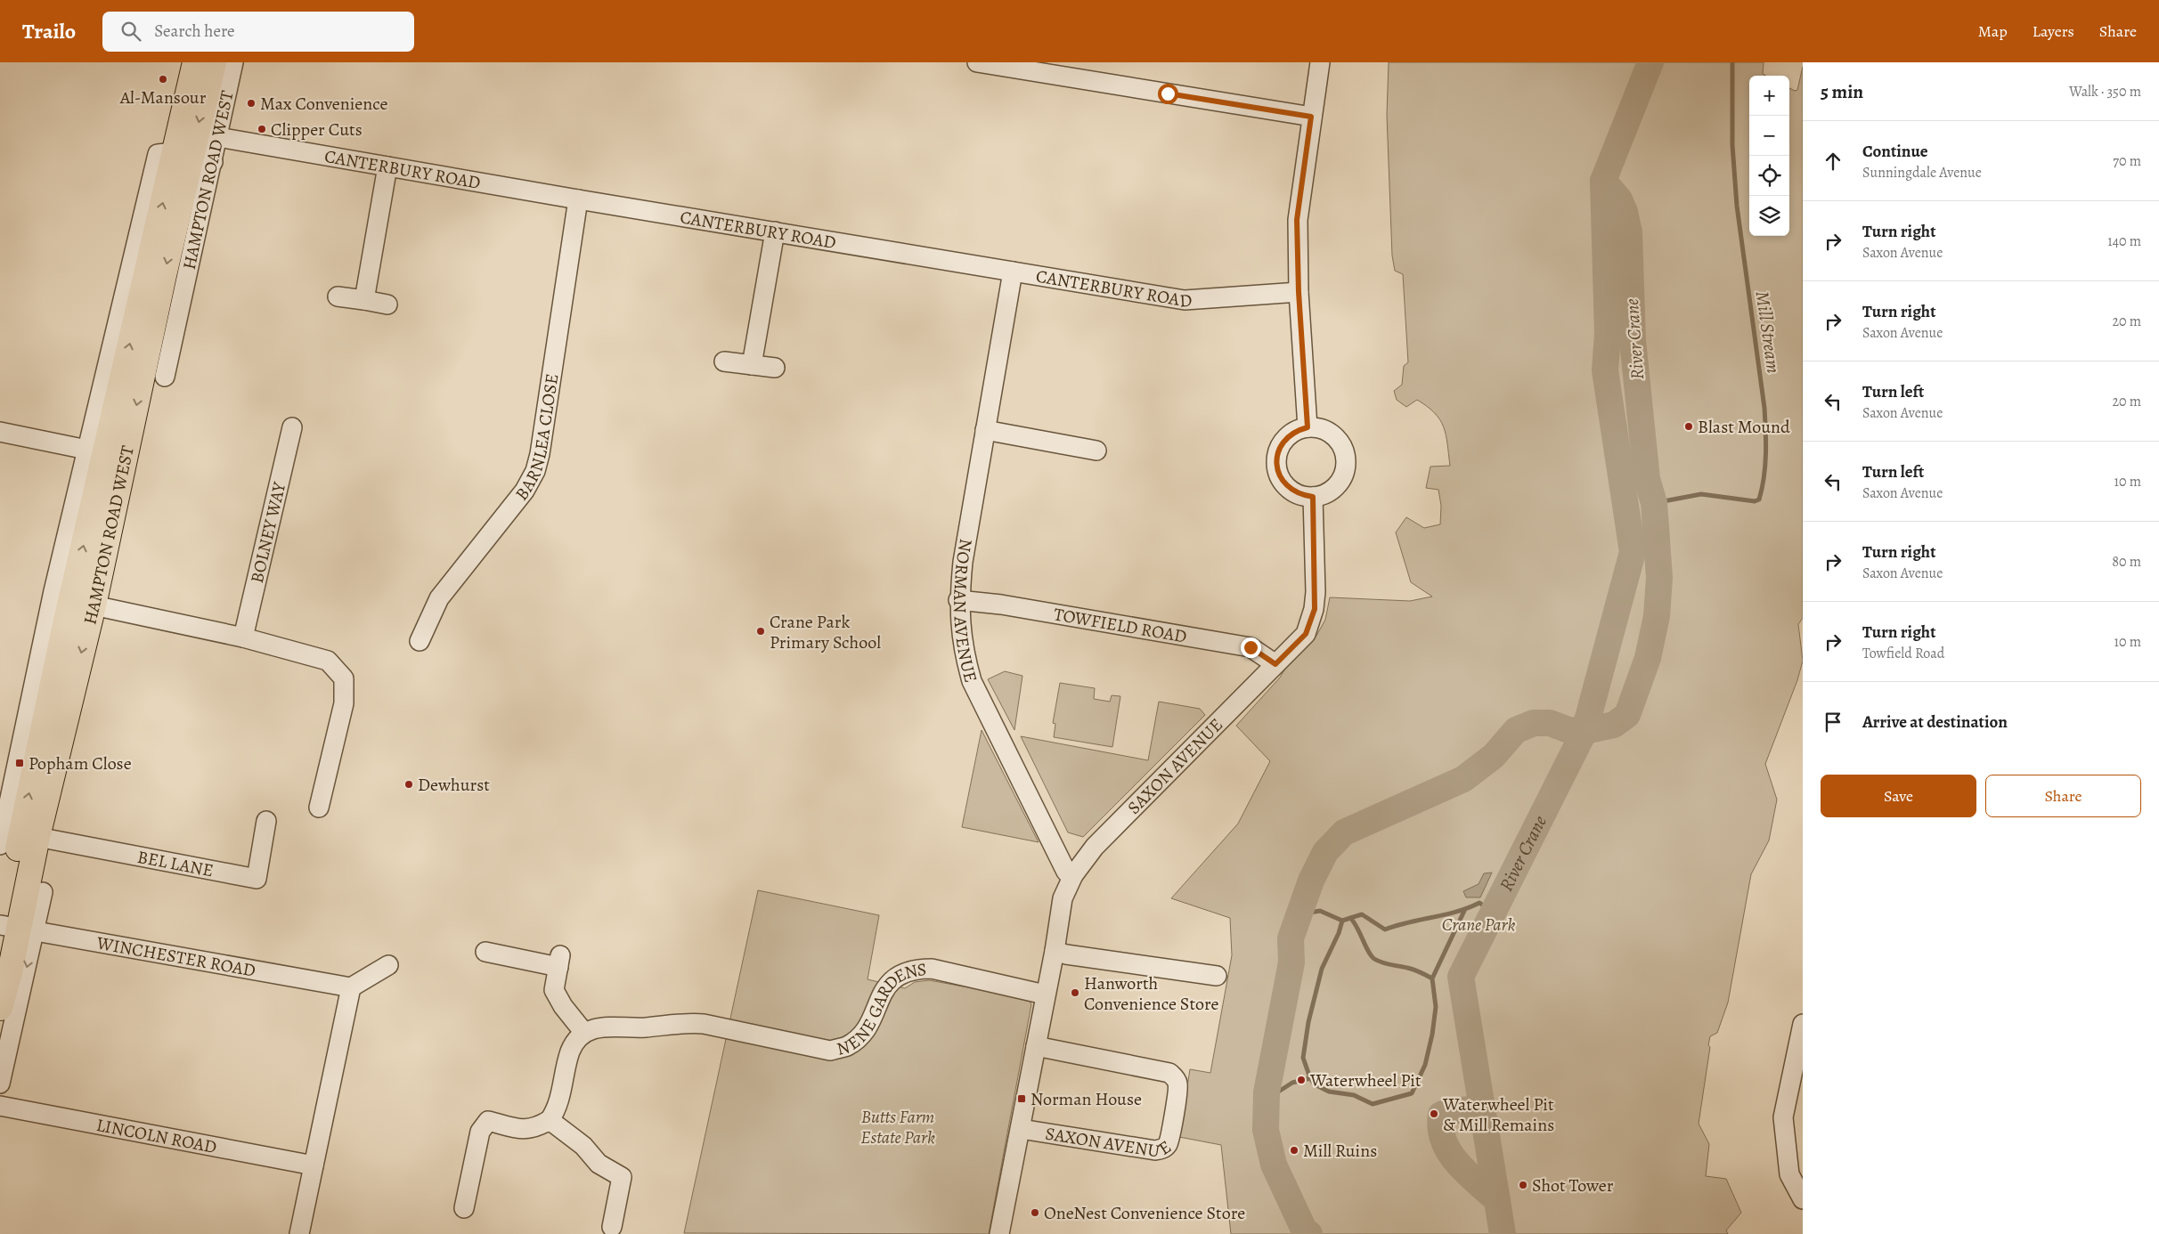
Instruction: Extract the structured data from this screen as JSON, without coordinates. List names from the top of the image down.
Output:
{
  "streets": {
    "main road": ["HAMPTON ROAD WEST"],
    "street": [
      "CANTERBURY ROAD",
      "BARNLEA CLOSE",
      "BOLNEY WAY",
      "NORMAN AVENUE",
      "TOWFIELD ROAD",
      "SAXON AVENUE",
      "BEL LANE",
      "WINCHESTER ROAD",
      "NENE GARDENS",
      "LINCOLN ROAD"
    ]
  },
  "crossings": [
    ["CANTERBURY ROAD", "HAMPTON ROAD WEST"],
    ["CANTERBURY ROAD", "BARNLEA CLOSE"],
    ["CANTERBURY ROAD", "NORMAN AVENUE"],
    ["HAMPTON ROAD WEST", "BEL LANE"],
    ["HAMPTON ROAD WEST", "WINCHESTER ROAD"],
    ["NORMAN AVENUE", "TOWFIELD ROAD"],
    ["NORMAN AVENUE", "SAXON AVENUE"],
    ["TOWFIELD ROAD", "SAXON AVENUE"],
    ["SAXON AVENUE", "NENE GARDENS"]
  ],
  "water": ["Mill Stream", "River Crane"],
  "parks": ["Crane Park", "Butts Farm Estate Park"],
  "places": {
    "other": [
      "Al-Mansour",
      "Max Convenience",
      "Clipper Cuts",
      "Blast Mound",
      "Crane Park Primary School",
      "Dewhurst",
      "Hanworth Convenience Store",
      "Waterwheel Pit",
      "Waterwheel Pit & Mill Remains",
      "Mill Ruins",
      "Shot Tower",
      "OneNest Convenience Store"
    ],
    "transit": ["Popham Close", "Norman House"]
  },
  "page": {
    "header": "Trailo",
    "search": "Search here",
    "nav": ["Map", "Layers", "Share"],
    "heading": ["5 min", "Walk · 350 m"],
    "map_buttons": ["+", "−"],
    "list": [
      ["Continue", "Sunningdale Avenue", "70 m"],
      ["Turn right", "Saxon Avenue", "140 m"],
      ["Turn right", "Saxon Avenue", "20 m"],
      ["Turn left", "Saxon Avenue", "20 m"],
      ["Turn left", "Saxon Avenue", "10 m"],
      ["Turn right", "Saxon Avenue", "80 m"],
      ["Turn right", "Towfield Road", "10 m"],
      "Arrive at destination"
    ],
    "buttons": ["Save", "Share"]
  }
}
